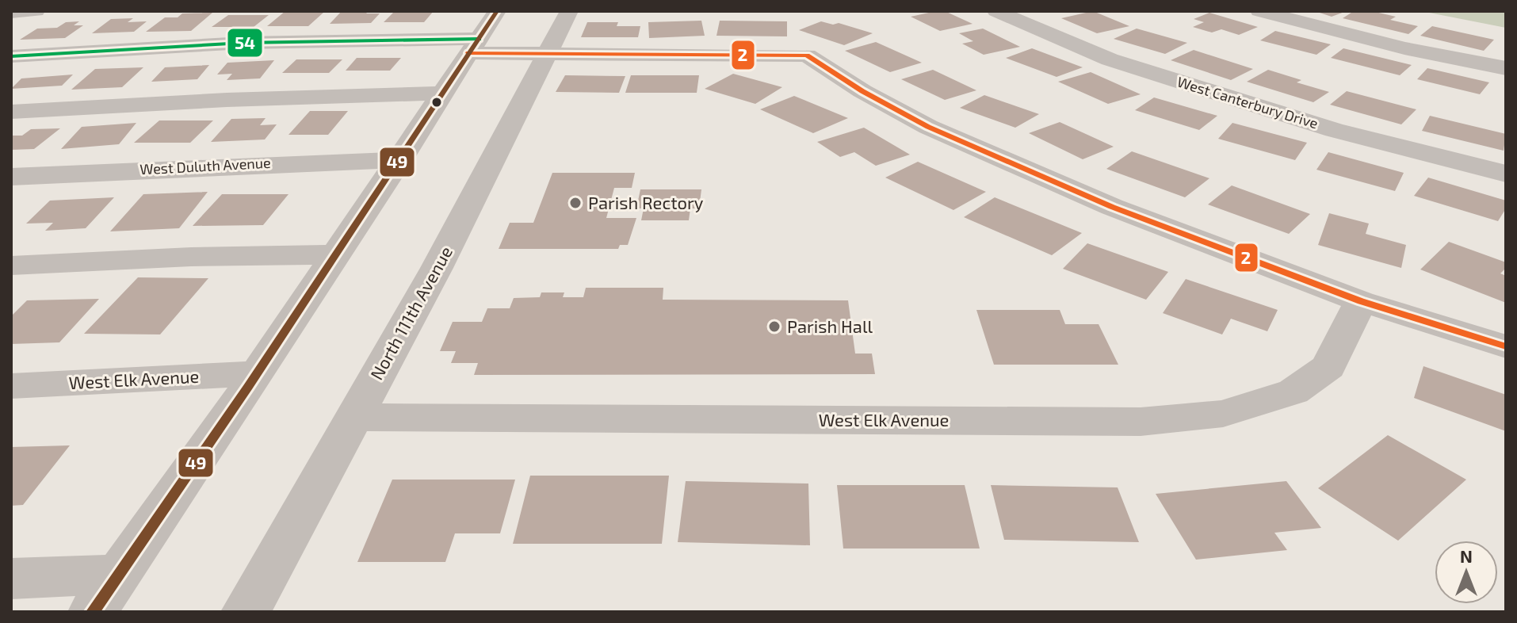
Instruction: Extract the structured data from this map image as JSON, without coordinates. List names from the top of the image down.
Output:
{
  "streets": {
    "street": [
      "West Canterbury Drive",
      "West Duluth Avenue",
      "North 111th Avenue",
      "West Elk Avenue"
    ]
  },
  "crossings": [
    ["North 111th Avenue", "West Elk Avenue"]
  ],
  "places": ["Parish Rectory", "Parish Hall"],
  "lines": ["transit line 49", "transit line 54", "transit line 2"],
  "north": "top"
}
